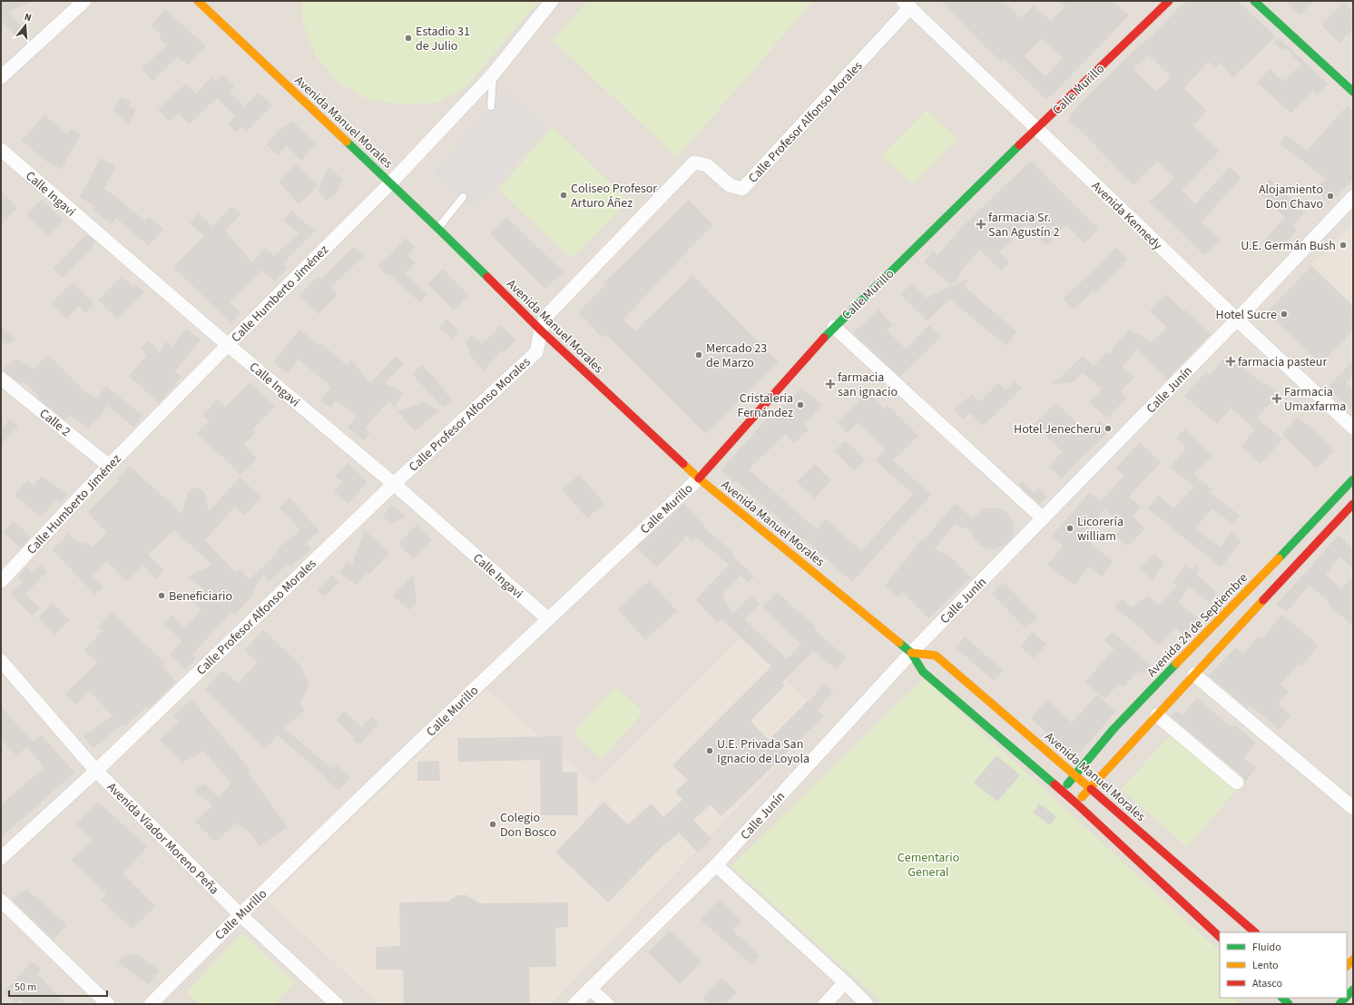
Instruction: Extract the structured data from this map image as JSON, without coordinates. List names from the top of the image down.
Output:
{
  "streets": {
    "street": [
      "Calle Murillo",
      "Avenida Manuel Morales",
      "Calle Profesor Alfonso Morales",
      "Calle Ingavi",
      "Avenida Kennedy",
      "Calle Humberto Jiménez",
      "Calle Junín",
      "Calle 2",
      "Avenida 24 de Septiembre",
      "Avenida Viador Moreno Peña"
    ]
  },
  "crossings": [
    ["Calle Murillo", "Avenida Manuel Morales"],
    ["Calle Murillo", "Calle Ingavi"],
    ["Calle Murillo", "Avenida Kennedy"],
    ["Calle Murillo", "Avenida Viador Moreno Peña"],
    ["Avenida Manuel Morales", "Calle Profesor Alfonso Morales"],
    ["Avenida Manuel Morales", "Calle Humberto Jiménez"],
    ["Avenida Manuel Morales", "Calle Junín"],
    ["Avenida Manuel Morales", "Avenida 24 de Septiembre"],
    ["Calle Profesor Alfonso Morales", "Calle Ingavi"],
    ["Calle Profesor Alfonso Morales", "Avenida Kennedy"],
    ["Calle Profesor Alfonso Morales", "Avenida Viador Moreno Peña"],
    ["Calle Ingavi", "Calle Humberto Jiménez"],
    ["Avenida Kennedy", "Calle Junín"],
    ["Calle Humberto Jiménez", "Calle 2"]
  ],
  "parks": ["Cementario General"],
  "places": {
    "other": [
      "Estadio 31 de Julio",
      "Coliseo Profesor Arturo Áñez",
      "Alojamiento Don Chavo",
      "U.E. Germán Bush",
      "Hotel Sucre",
      "Mercado 23 de Marzo",
      "Cristaleria Fernández",
      "Hotel Jenecheru",
      "Licorería william",
      "Beneficiario",
      "U.E. Privada San Ignacio de Loyola",
      "Colegio Don Bosco"
    ],
    "health": [
      "farmacia Sr. San Agustín 2",
      "farmacia pasteur",
      "farmacia san ignacio",
      "Farmacia Umaxfarma"
    ]
  },
  "legend": ["Fluido", "Lento", "Atasco"],
  "scale_bar": "50 m",
  "north": "top"
}
